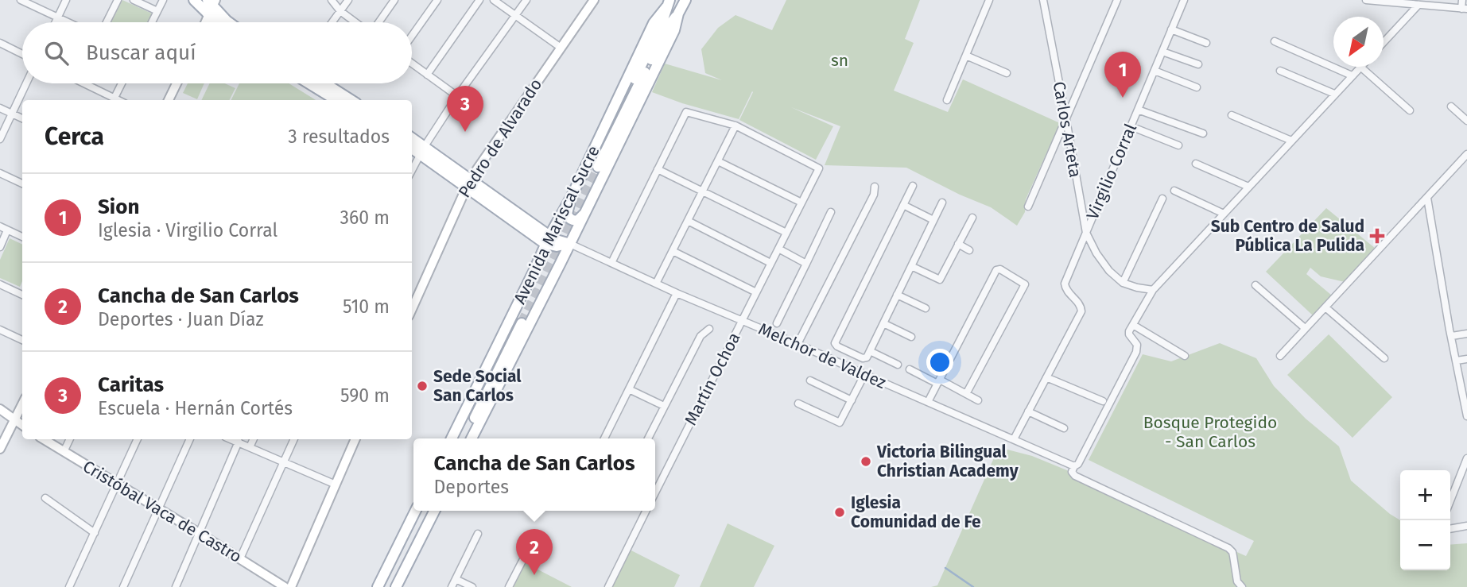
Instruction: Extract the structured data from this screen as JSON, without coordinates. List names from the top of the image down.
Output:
{
  "streets": {
    "main road": ["Pedro de Alvarado", "Avenida Mariscal Sucre", "Cristóbal Vaca de Castro"],
    "street": [
      "Carlos Arteta",
      "Virgilio Corral",
      "Melchor de Valdez",
      "Martín Ochoa"
    ]
  },
  "crossings": [
    ["Carlos Arteta", "Virgilio Corral"],
    ["Avenida Mariscal Sucre", "Melchor de Valdez"],
    ["Melchor de Valdez", "Martín Ochoa"]
  ],
  "parks": ["sn", "Bosque Protegido - San Carlos"],
  "places": {
    "health": ["Sub Centro de Salud Pública La Pulida"],
    "other": ["Sede Social San Carlos", "Victoria Bilingual Christian Academy", "Iglesia Comunidad de Fe"]
  },
  "north": "bottom left",
  "page": {
    "search": "Buscar aquí",
    "pins": ["1", "3", "2"],
    "heading": ["Cerca", "3 resultados"],
    "list": [
      {
        "mark": "1",
        "name": "Sion",
        "note": "Iglesia · Virgilio Corral",
        "value": "360 m"
      },
      {
        "mark": "2",
        "name": "Cancha de San Carlos",
        "note": "Deportes · Juan Díaz",
        "value": "510 m"
      },
      {
        "mark": "3",
        "name": "Caritas",
        "note": "Escuela · Hernán Cortés",
        "value": "590 m"
      }
    ],
    "popup": ["Cancha de San Carlos", "Deportes"],
    "map_buttons": ["+", "−"]
  }
}
